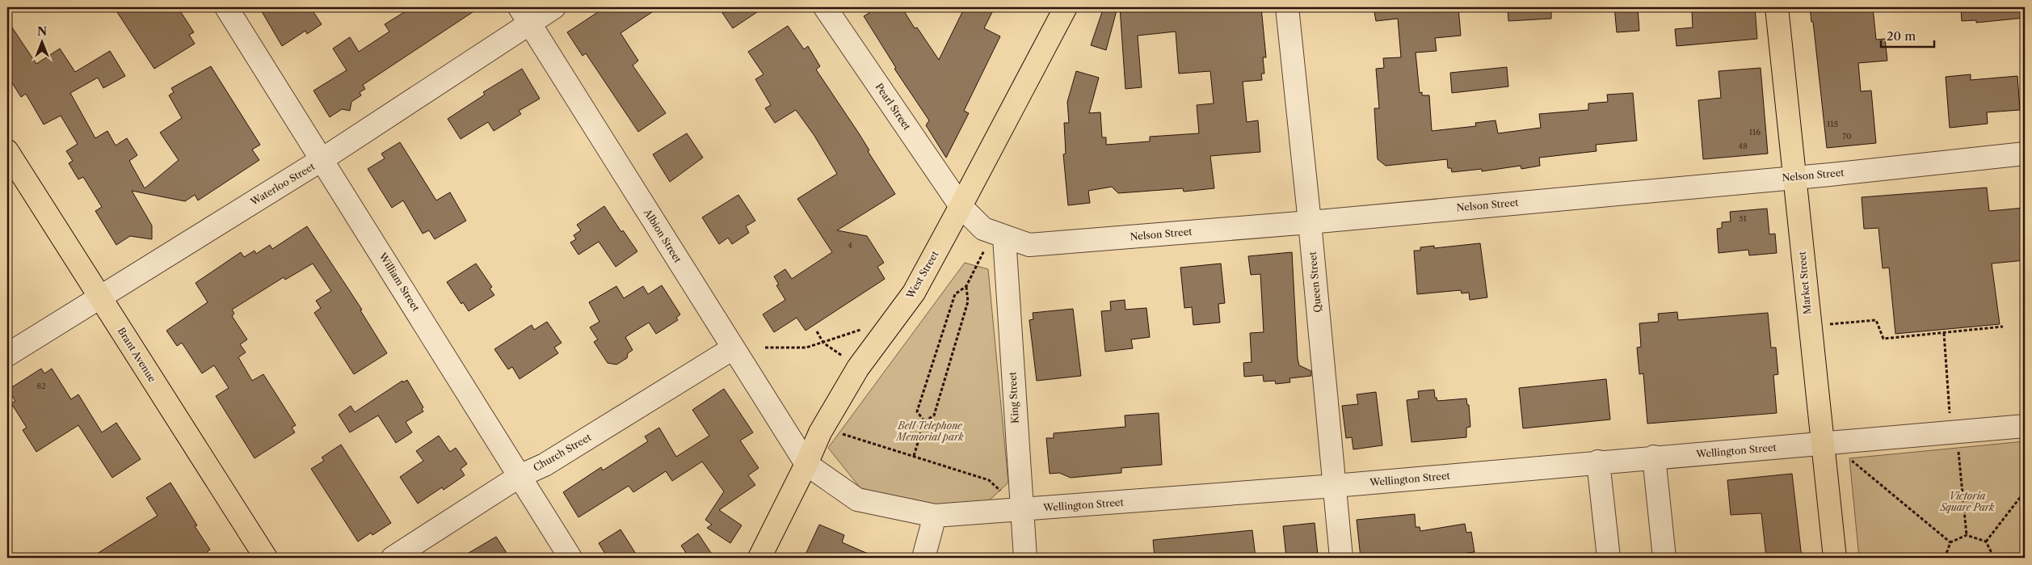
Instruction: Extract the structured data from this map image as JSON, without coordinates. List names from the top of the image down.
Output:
{
  "streets": {
    "main road": ["West Street", "Market Street", "Brant Avenue"],
    "street": [
      "Pearl Street",
      "Nelson Street",
      "Waterloo Street",
      "Albion Street",
      "William Street",
      "Queen Street",
      "King Street",
      "Wellington Street",
      "Church Street"
    ]
  },
  "crossings": [
    ["Pearl Street", "Nelson Street"],
    ["Pearl Street", "West Street"],
    ["Nelson Street", "West Street"],
    ["Nelson Street", "Queen Street"],
    ["Nelson Street", "Market Street"],
    ["Nelson Street", "King Street"],
    ["Waterloo Street", "Albion Street"],
    ["Waterloo Street", "William Street"],
    ["Waterloo Street", "Brant Avenue"],
    ["Albion Street", "West Street"],
    ["Albion Street", "Wellington Street"],
    ["Albion Street", "Church Street"],
    ["West Street", "Wellington Street"],
    ["William Street", "Church Street"],
    ["Queen Street", "Wellington Street"],
    ["Market Street", "Wellington Street"],
    ["King Street", "Wellington Street"]
  ],
  "parks": ["Bell Telephone Memorial park", "Victoria Square Park"],
  "house_numbers": [
    "115",
    "116",
    "70",
    "48",
    "51",
    "4",
    "82"
  ],
  "scale_bar": "20 m",
  "north": "top"
}
